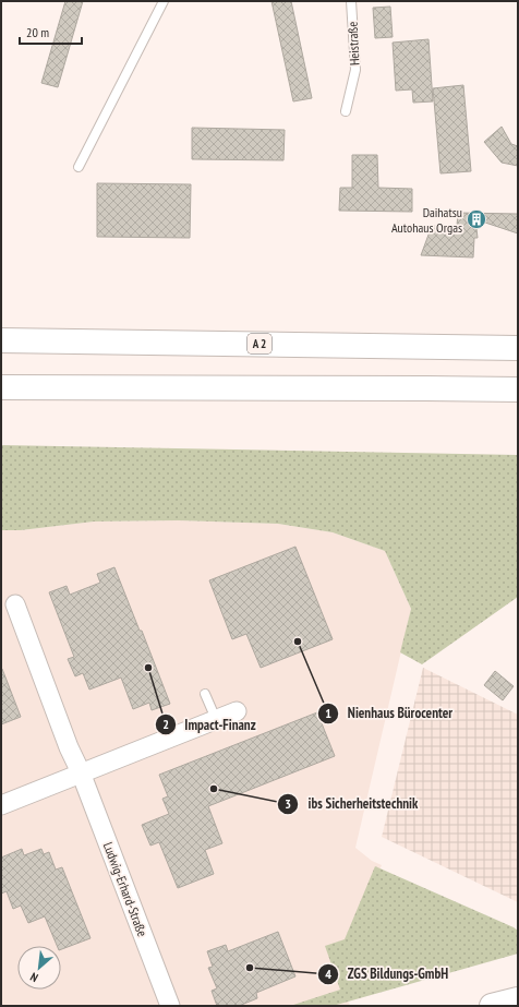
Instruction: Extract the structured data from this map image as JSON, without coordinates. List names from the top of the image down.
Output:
{
  "streets": {
    "main road": ["A 2"],
    "street": ["Ludwig-Erhard-Straße"],
    "lane": ["Heistraße"]
  },
  "places": {
    "building": ["Daihatsu Autohaus Orgas"],
    "other": [
      "Nienhaus Bürocenter",
      "Impact-Finanz",
      "ibs Sicherheitstechnik",
      "ZGS Bildungs-GmbH"
    ]
  },
  "scale_bar": "20 m",
  "north": "bottom left"
}
